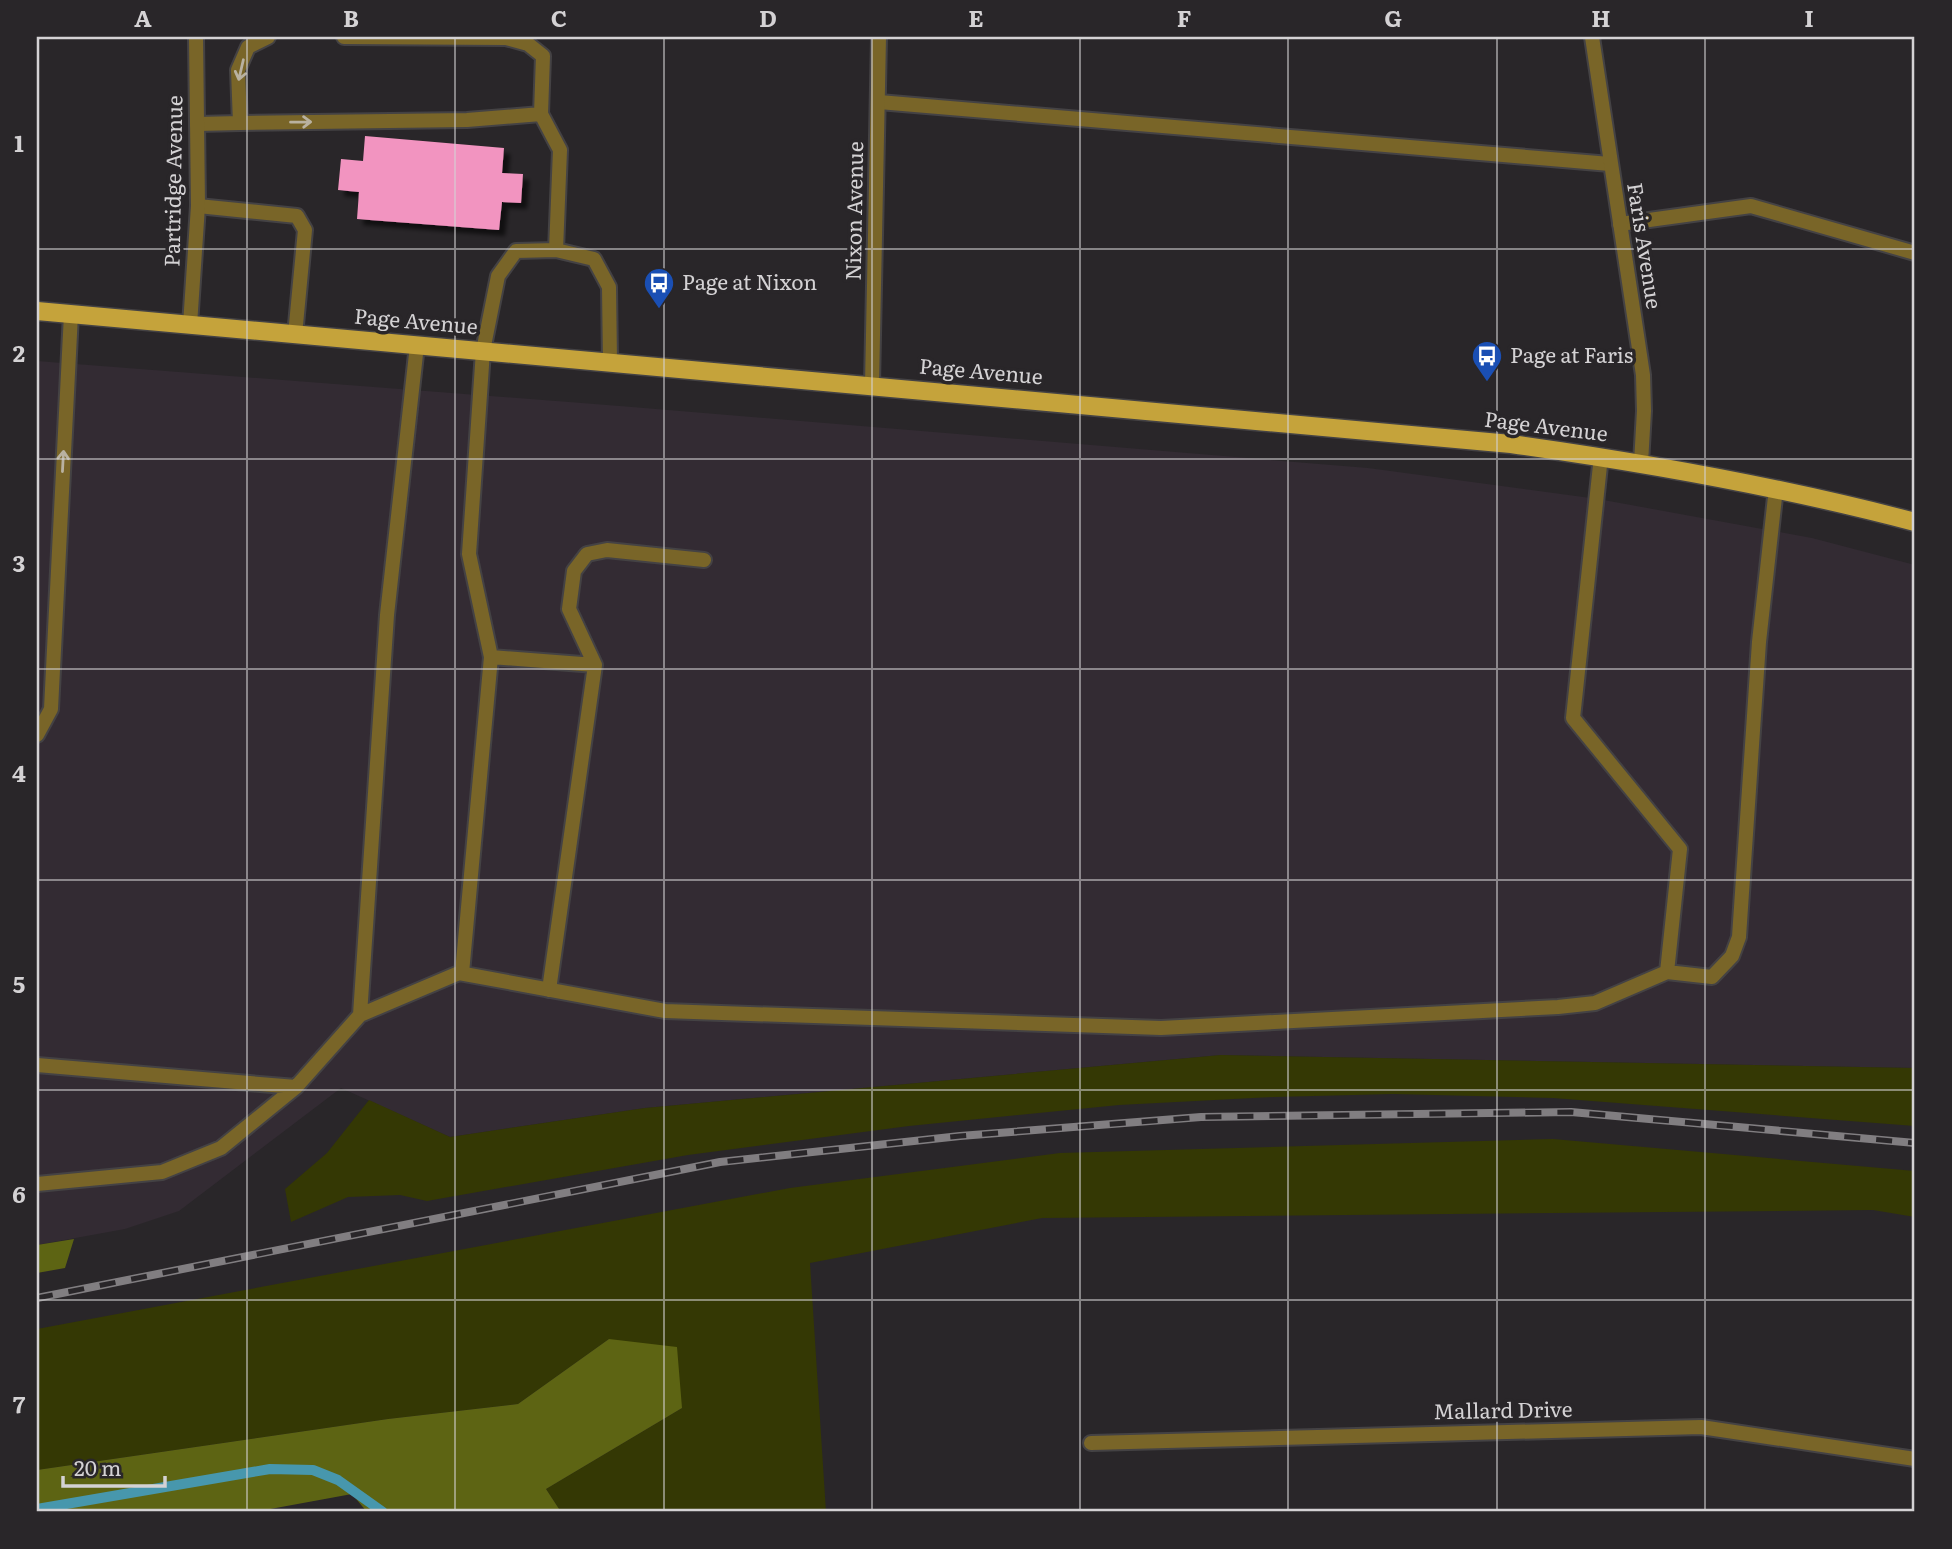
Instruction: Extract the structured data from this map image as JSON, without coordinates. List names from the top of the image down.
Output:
{
  "streets": {
    "main road": ["Page Avenue"],
    "street": [
      "Partridge Avenue",
      "Nixon Avenue",
      "Faris Avenue",
      "Mallard Drive"
    ]
  },
  "crossings": [
    ["Partridge Avenue", "Page Avenue"],
    ["Nixon Avenue", "Page Avenue"],
    ["Faris Avenue", "Page Avenue"]
  ],
  "places": {
    "bus stop": ["Page at Nixon", "Page at Faris"]
  },
  "scale_bar": "20 m",
  "grid": {
    "columns": [
      "A",
      "B",
      "C",
      "D",
      "E",
      "F",
      "G",
      "H",
      "I"
    ],
    "rows": [
      "1",
      "2",
      "3",
      "4",
      "5",
      "6",
      "7"
    ]
  }
}
